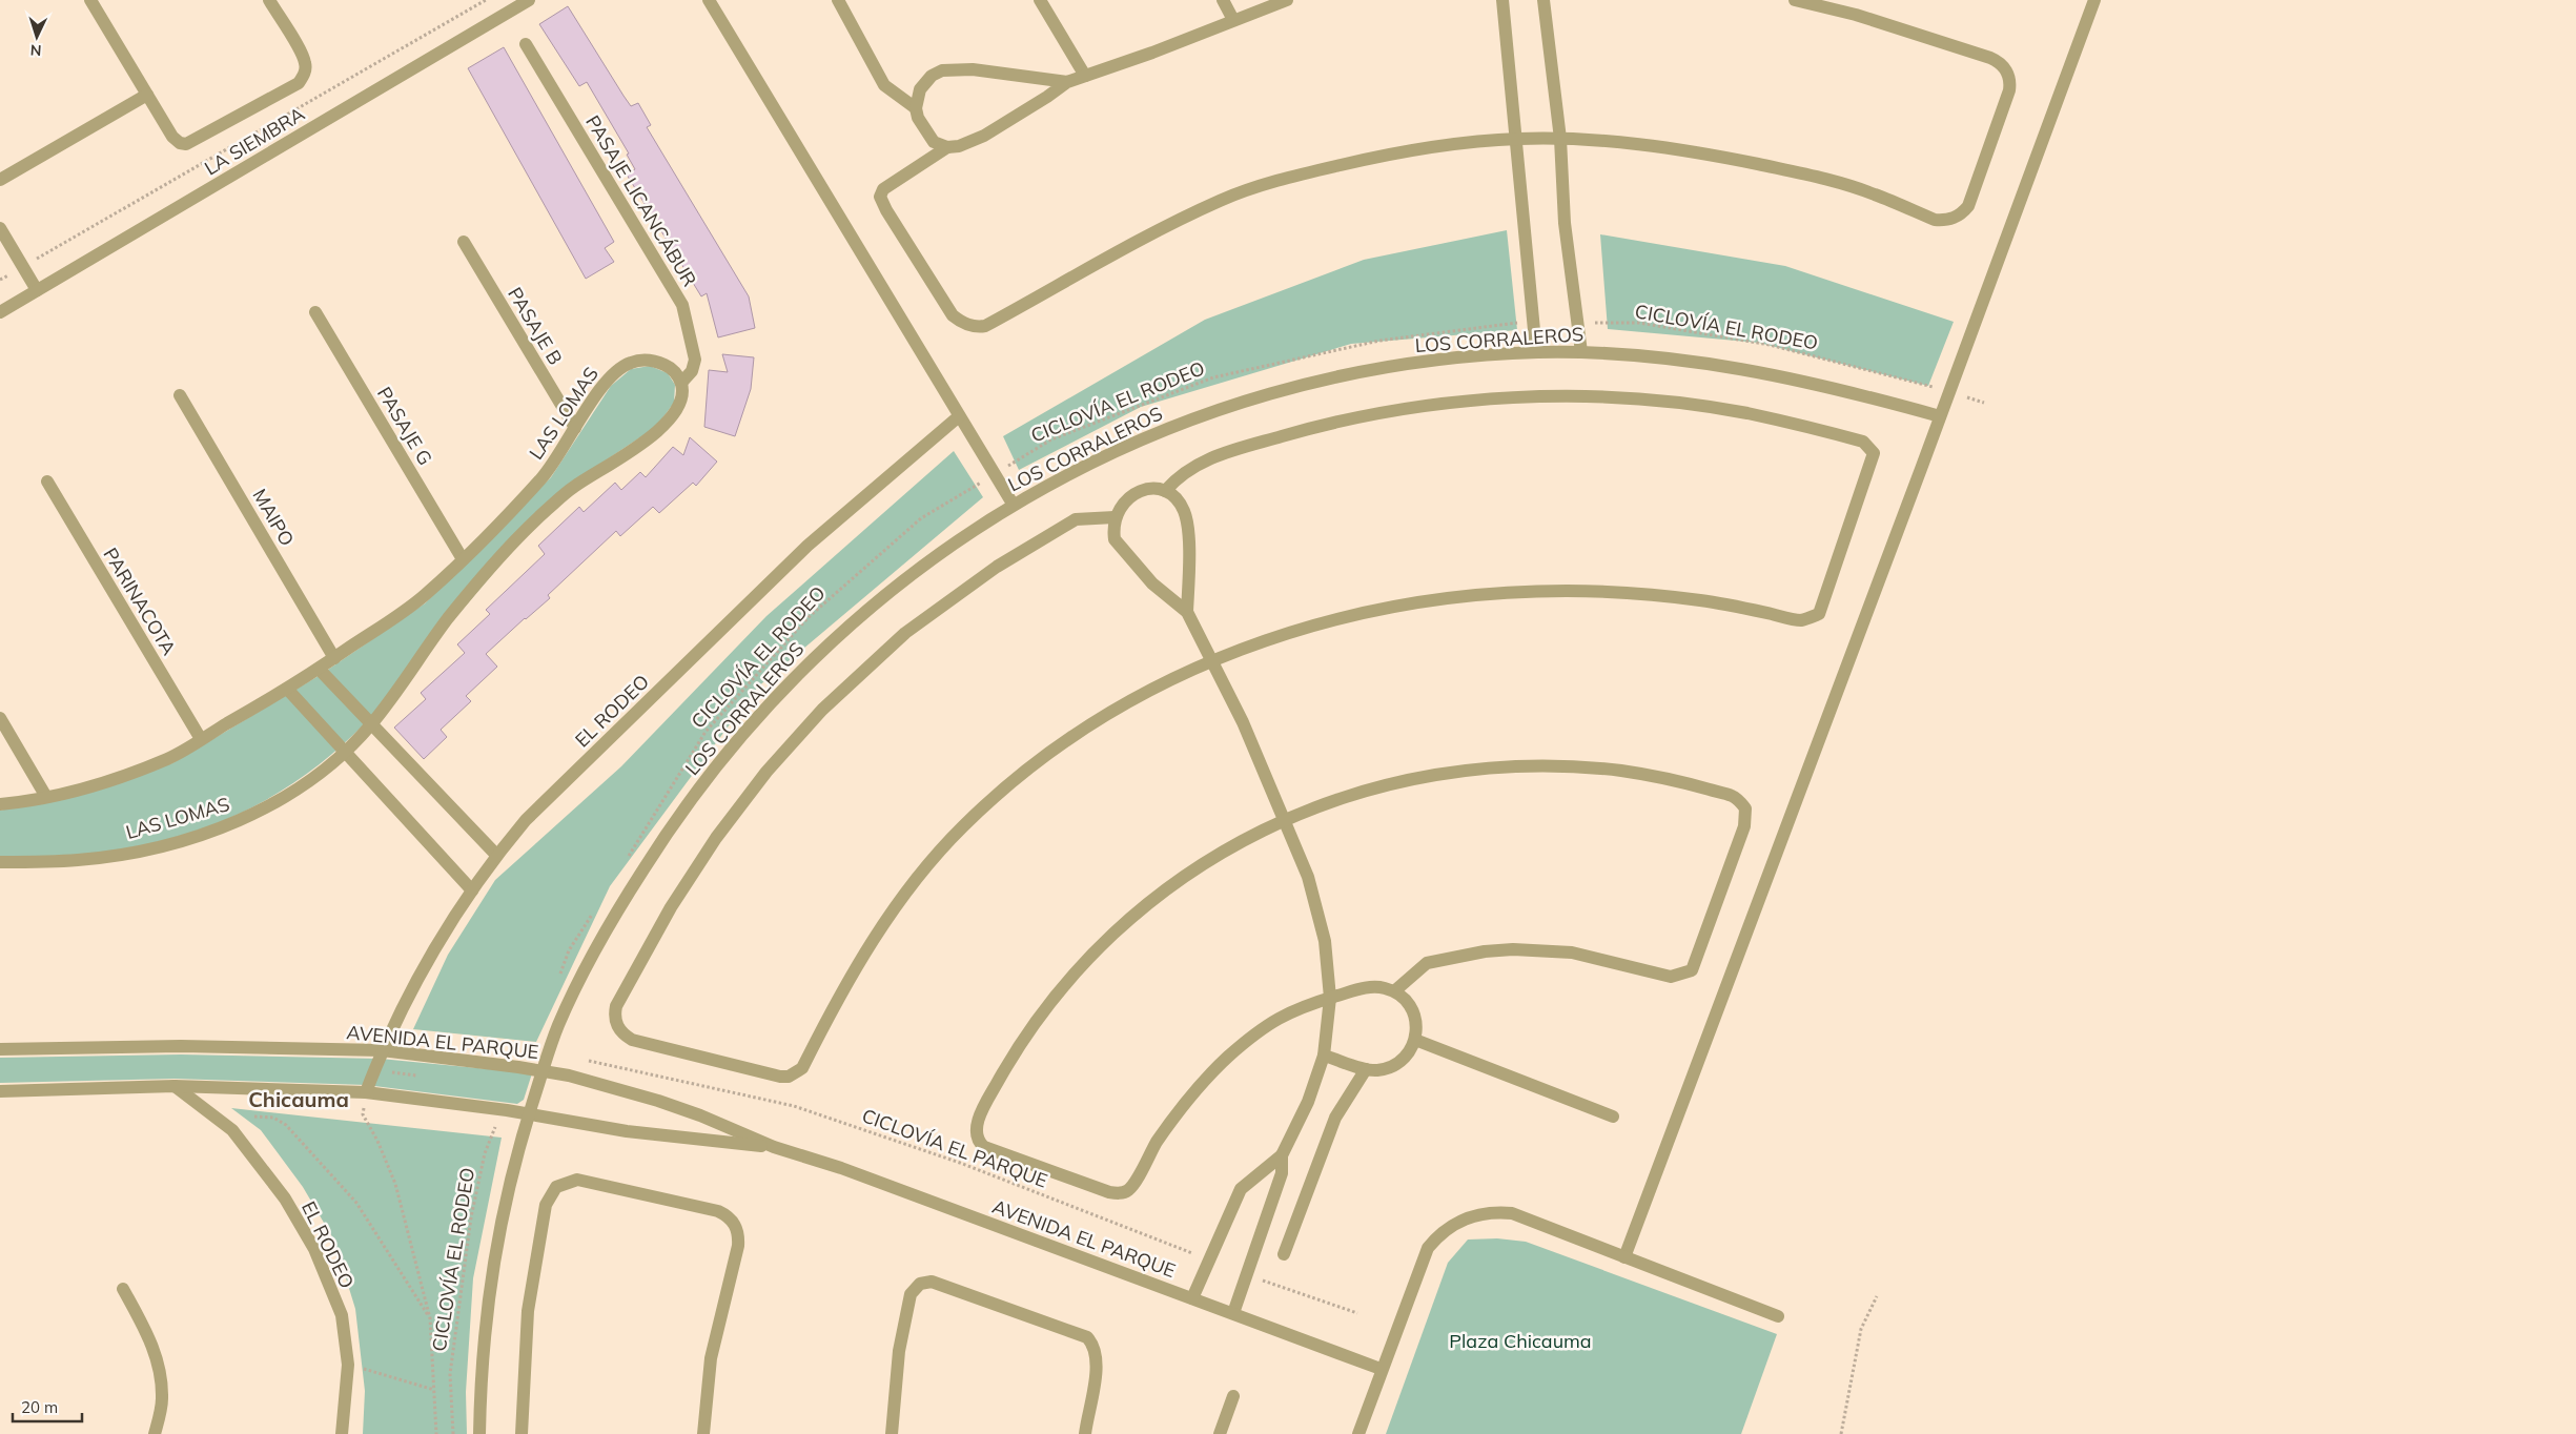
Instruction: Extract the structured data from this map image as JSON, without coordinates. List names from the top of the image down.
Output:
{
  "streets": {
    "street": [
      "LA SIEMBRA",
      "PASAJE LICANCÁBUR",
      "PASAJE B",
      "LOS CORRALEROS",
      "LAS LOMAS",
      "PASAJE G",
      "MAIPO",
      "PARINACOTA",
      "EL RODEO",
      "AVENIDA EL PARQUE"
    ],
    "path": ["CICLOVÍA EL RODEO", "CICLOVÍA EL PARQUE"]
  },
  "crossings": [
    ["PASAJE LICANCÁBUR", "LAS LOMAS"],
    ["PASAJE B", "LAS LOMAS"],
    ["CICLOVÍA EL RODEO", "AVENIDA EL PARQUE"],
    ["LOS CORRALEROS", "AVENIDA EL PARQUE"],
    ["LAS LOMAS", "PASAJE G"],
    ["LAS LOMAS", "MAIPO"],
    ["LAS LOMAS", "PARINACOTA"],
    ["EL RODEO", "AVENIDA EL PARQUE"]
  ],
  "districts": ["Chicauma"],
  "parks": ["Plaza Chicauma"],
  "scale_bar": "20 m",
  "north": "bottom"
}
